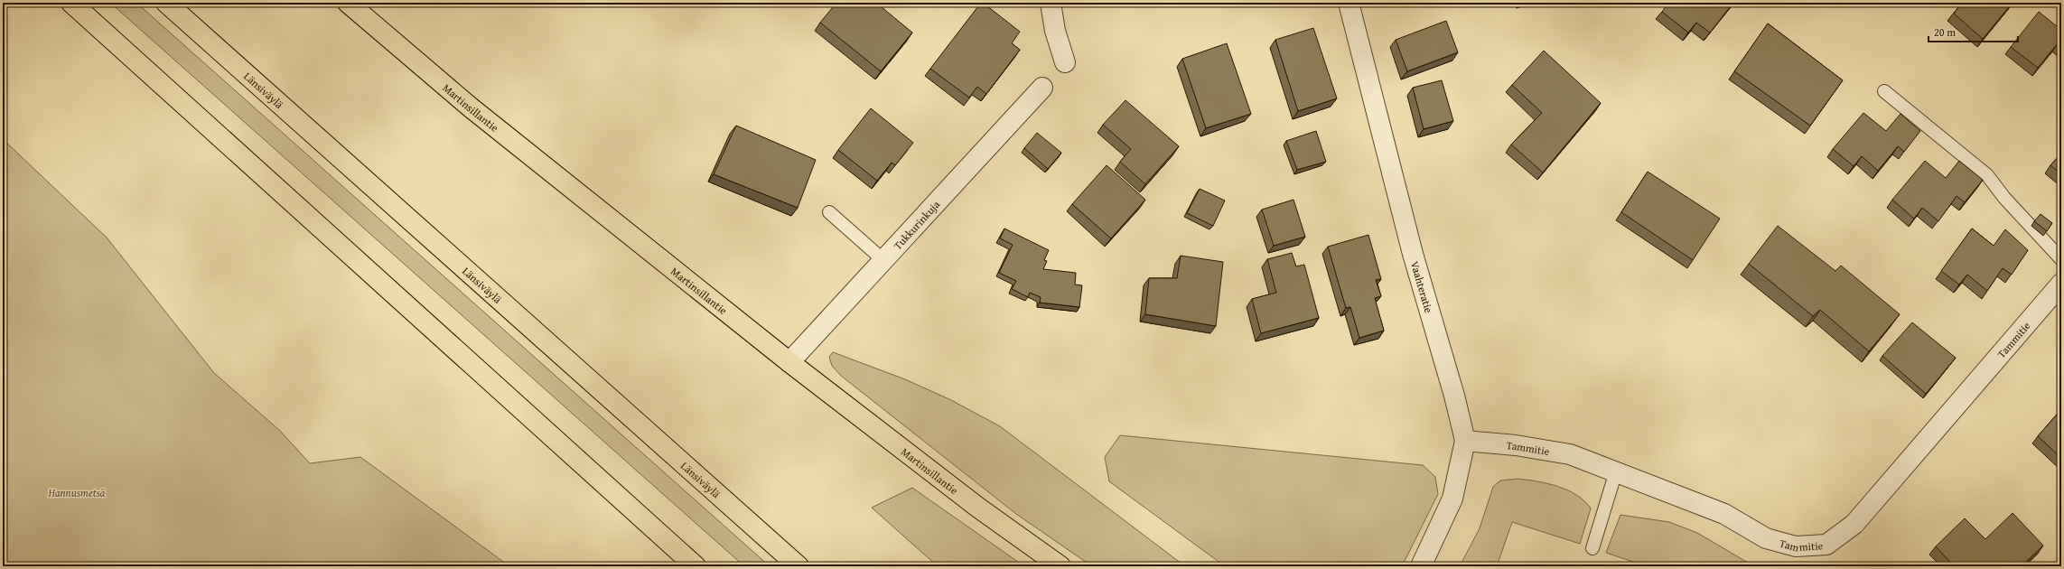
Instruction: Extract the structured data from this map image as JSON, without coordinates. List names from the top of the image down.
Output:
{
  "streets": {
    "main road": ["Länsiväylä", "Martinsillantie"],
    "street": ["Tukkurinkuja", "Vaahteratie", "Tammitie"]
  },
  "crossings": [
    ["Martinsillantie", "Tukkurinkuja"],
    ["Vaahteratie", "Tammitie"]
  ],
  "parks": ["Hannusmetsä"],
  "scale_bar": "20 m"
}
